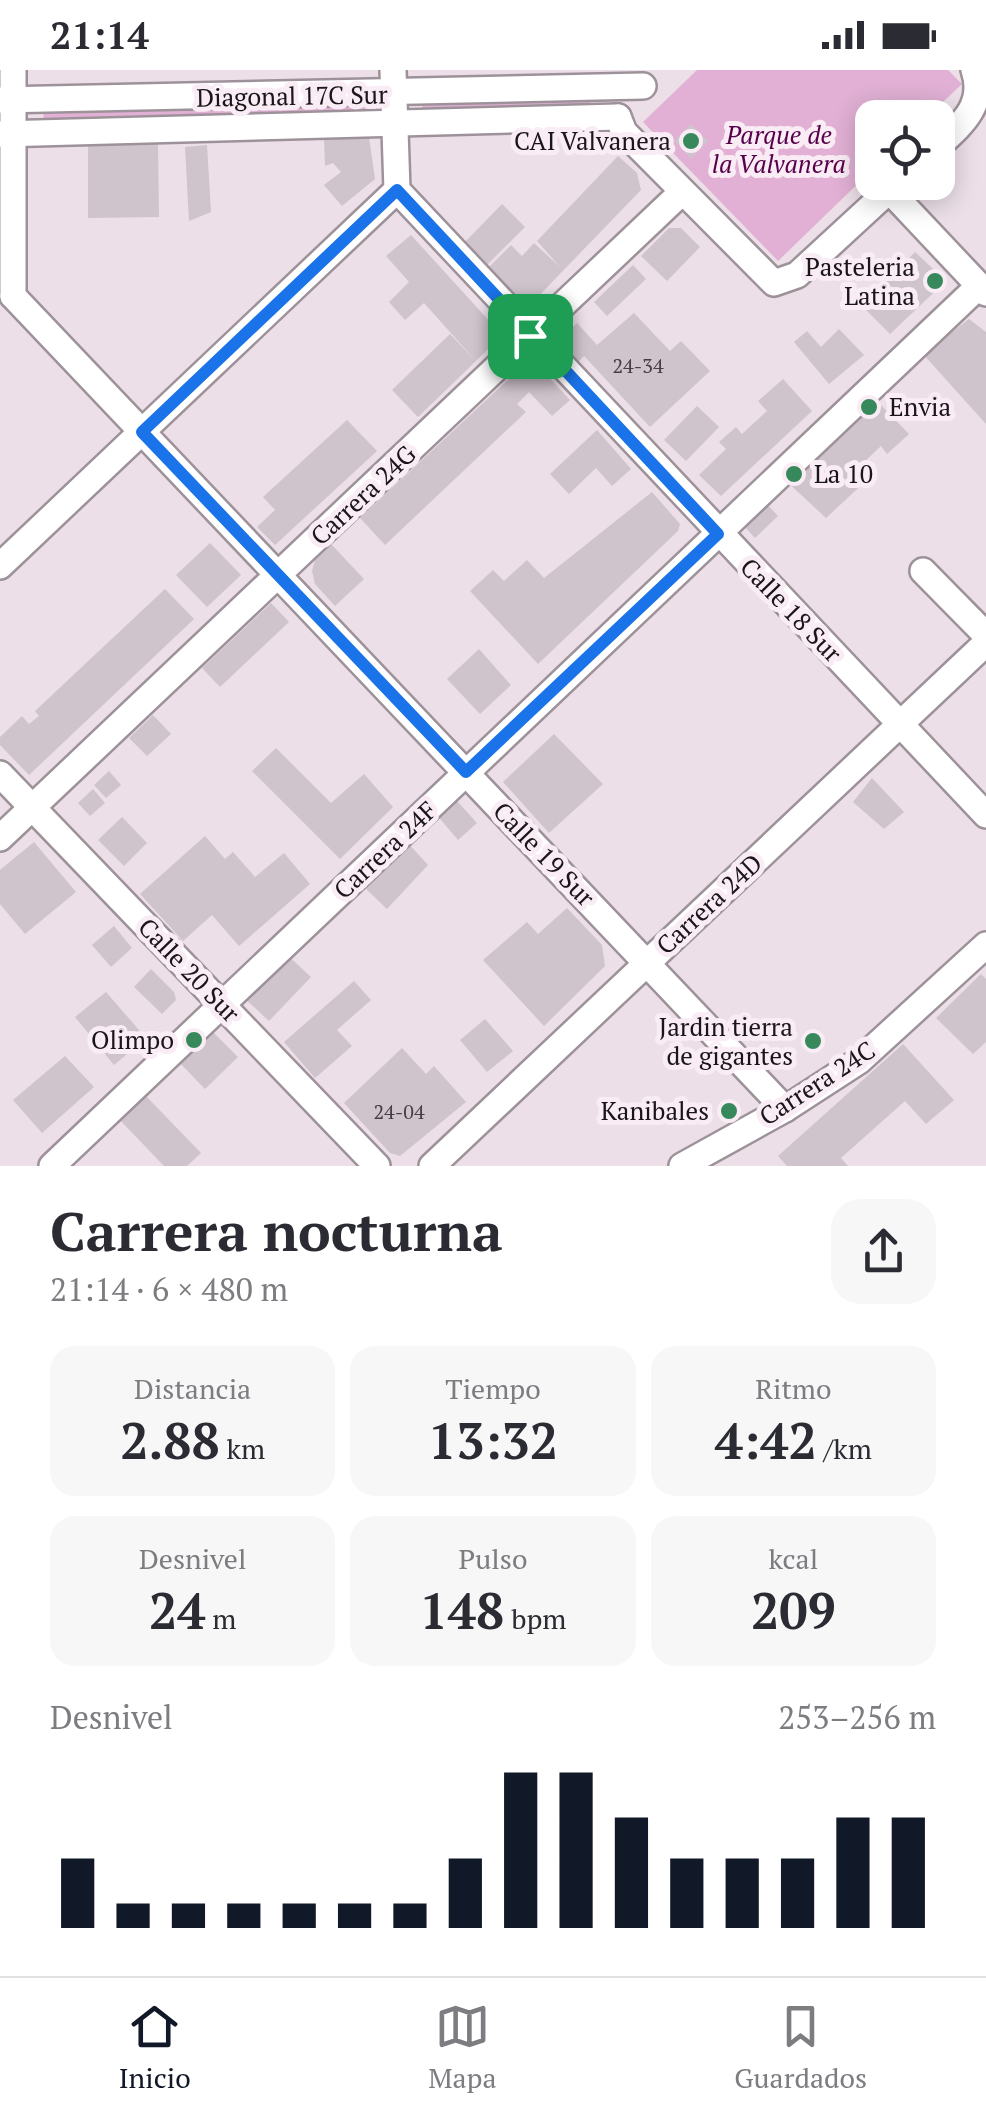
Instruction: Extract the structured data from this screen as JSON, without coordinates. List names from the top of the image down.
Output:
{
  "streets": {
    "street": [
      "Diagonal 17C Sur",
      "Carrera 24G",
      "Calle 18 Sur",
      "Carrera 24F",
      "Calle 19 Sur",
      "Carrera 24D",
      "Calle 20 Sur",
      "Carrera 24C"
    ]
  },
  "crossings": [
    ["Carrera 24G", "Calle 18 Sur"],
    ["Carrera 24G", "Calle 19 Sur"],
    ["Carrera 24G", "Calle 20 Sur"],
    ["Calle 18 Sur", "Carrera 24F"],
    ["Calle 18 Sur", "Carrera 24D"],
    ["Carrera 24F", "Calle 19 Sur"],
    ["Carrera 24F", "Calle 20 Sur"],
    ["Calle 19 Sur", "Carrera 24D"],
    ["Calle 19 Sur", "Carrera 24C"]
  ],
  "parks": ["Parque de la Valvanera"],
  "places": [
    "CAI Valvanera",
    "Pasteleria Latina",
    "Envia",
    "La 10",
    "Olimpo",
    "Jardin tierra de gigantes",
    "Kanibales"
  ],
  "house_numbers": ["24-34", "24-04"],
  "page": {
    "status": "21:14",
    "heading": ["Carrera nocturna", "21:14 · 6 × 480 m"],
    "stats": [
      ["Distancia", "2.88 km"],
      ["Tiempo", "13:32"],
      ["Ritmo", "4:42 /km"],
      ["Desnivel", "24 m"],
      ["Pulso", "148 bpm"],
      ["kcal", "209"]
    ],
    "chart": ["Desnivel", "253–256 m"],
    "tabs": ["Inicio", "Mapa", "Guardados"]
  }
}
